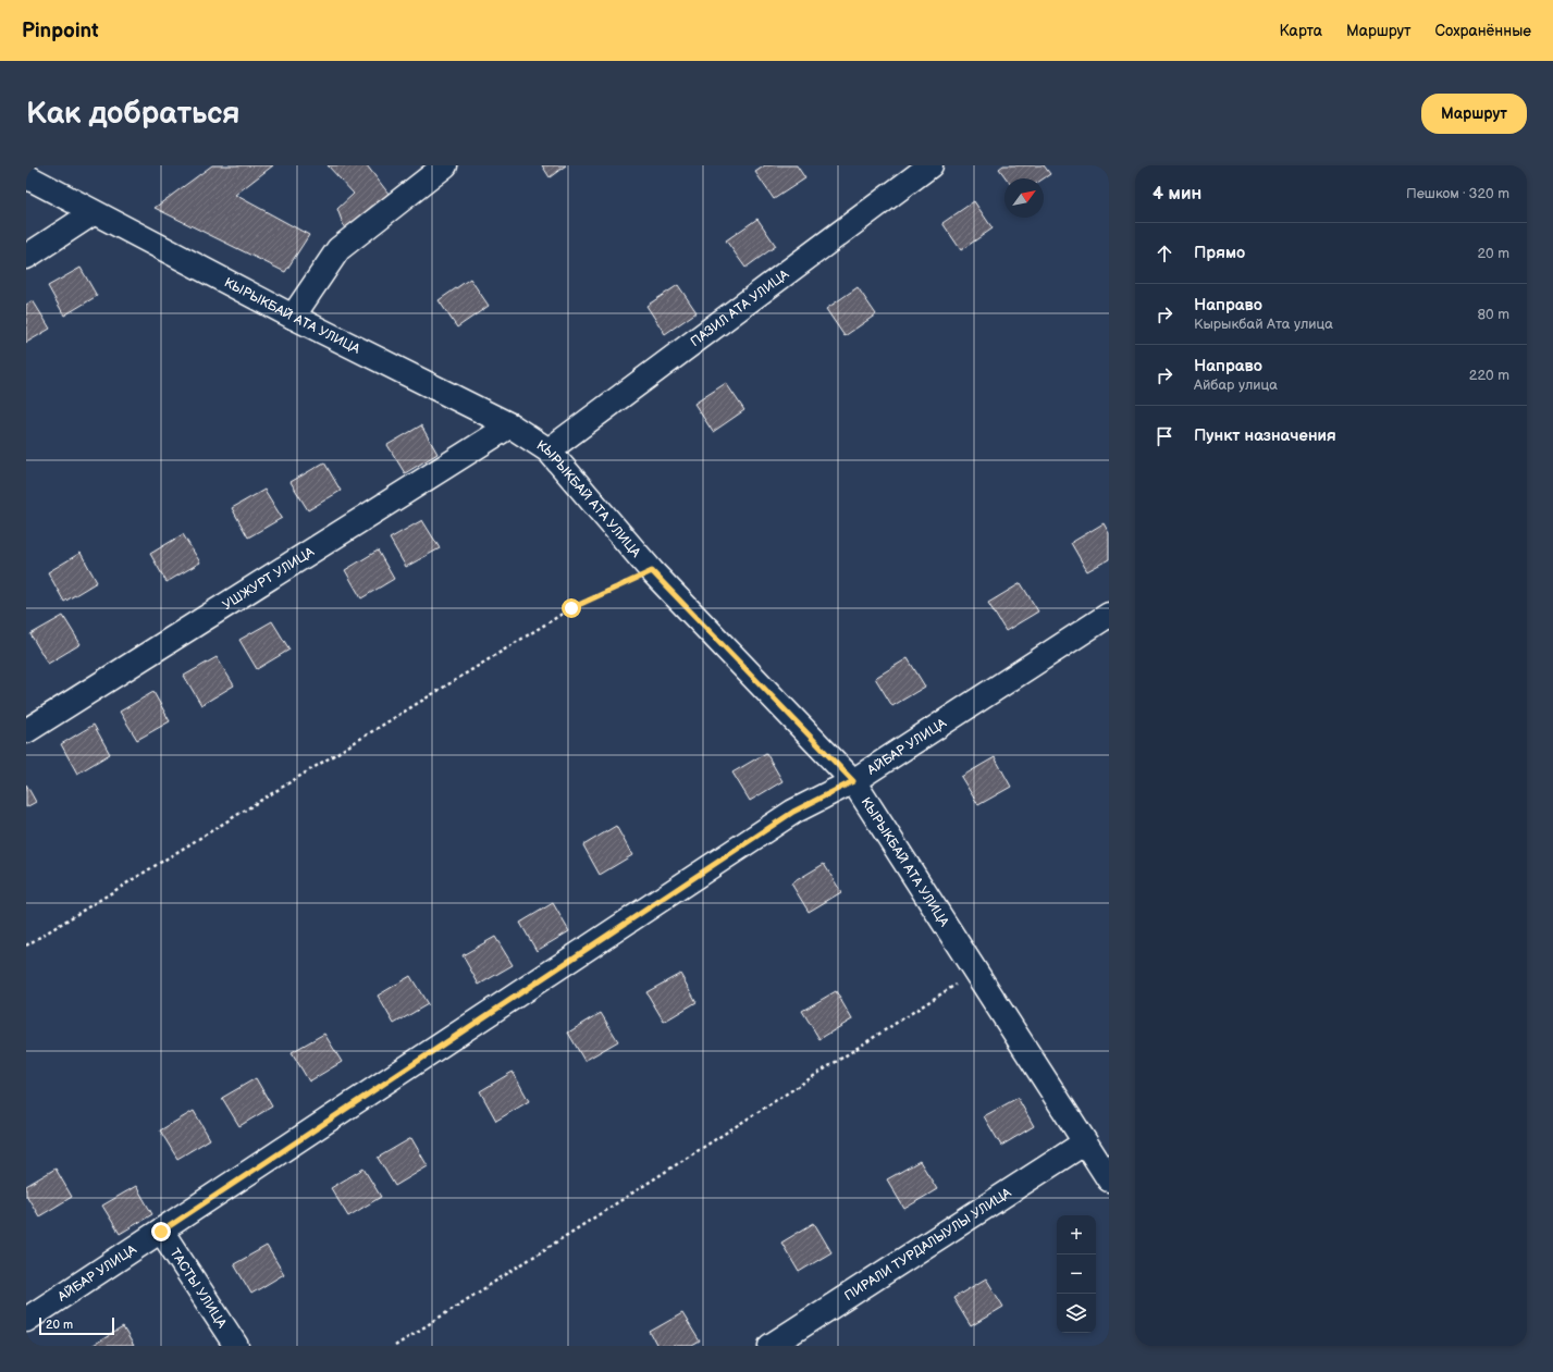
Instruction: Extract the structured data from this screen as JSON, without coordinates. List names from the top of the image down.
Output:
{
  "streets": {
    "street": [
      "ПАЗИЛ АТА УЛИЦА",
      "КЫРЫКБАЙ АТА УЛИЦА",
      "УШЖУРТ УЛИЦА",
      "АЙБАР УЛИЦА",
      "ПИРАЛИ ТУРДАЛЫУЛЫ УЛИЦА",
      "ТАСТЫ УЛИЦА"
    ]
  },
  "crossings": [
    ["ПАЗИЛ АТА УЛИЦА", "КЫРЫКБАЙ АТА УЛИЦА"],
    ["КЫРЫКБАЙ АТА УЛИЦА", "УШЖУРТ УЛИЦА"],
    ["КЫРЫКБАЙ АТА УЛИЦА", "АЙБАР УЛИЦА"],
    ["КЫРЫКБАЙ АТА УЛИЦА", "ПИРАЛИ ТУРДАЛЫУЛЫ УЛИЦА"],
    ["АЙБАР УЛИЦА", "ТАСТЫ УЛИЦА"]
  ],
  "scale_bar": "20 m",
  "north": "top right",
  "page": {
    "header": "Pinpoint",
    "nav": ["Карта", "Маршрут", "Сохранённые"],
    "buttons": "Маршрут",
    "title": "Как добраться",
    "heading": ["4 мин", "Пешком · 320 m"],
    "list": [
      ["Прямо", "20 m"],
      ["Направо", "Кырыкбай Ата улица", "80 m"],
      ["Направо", "Айбар улица", "220 m"],
      "Пункт назначения"
    ],
    "map_buttons": ["+", "−"],
    "scale": "20 m"
  }
}
